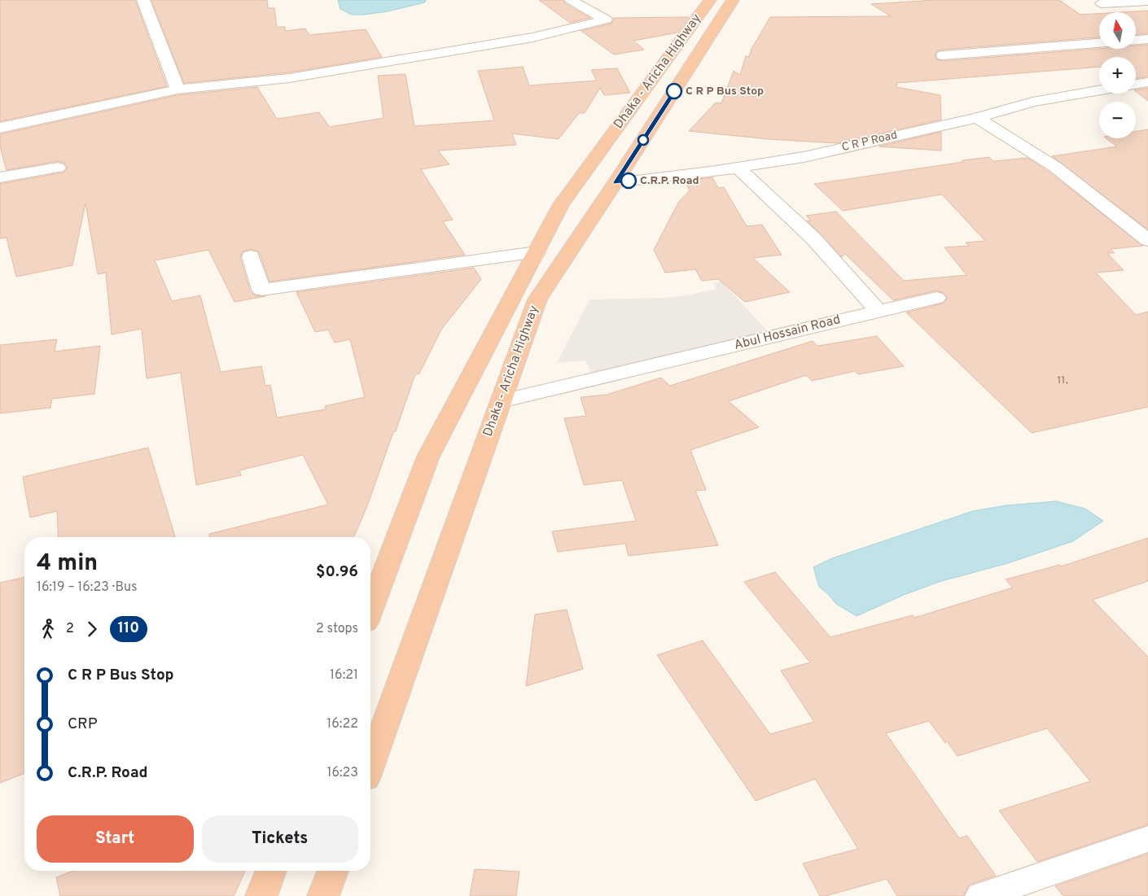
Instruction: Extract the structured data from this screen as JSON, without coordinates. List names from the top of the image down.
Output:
{
  "streets": {
    "highway": ["Dhaka - Aricha Highway"],
    "street": ["C R P Road", "Abul Hossain Road"]
  },
  "crossings": [
    ["Dhaka - Aricha Highway", "C R P Road"],
    ["Dhaka - Aricha Highway", "Abul Hossain Road"]
  ],
  "places": ["C R P Bus Stop", "C.R.P. Road"],
  "lines": ["bus line 110"],
  "house_numbers": ["11,"],
  "north": "top",
  "page": {
    "map_buttons": ["+", "−"],
    "heading": ["4 min", "16:19 – 16:23 · Bus", "$0.96"],
    "legs": ["2", "110", "2 stops"],
    "list": [
      {
        "name": "C R P Bus Stop",
        "value": "16:21"
      },
      {
        "name": "CRP",
        "value": "16:22"
      },
      {
        "name": "C.R.P. Road",
        "value": "16:23"
      }
    ],
    "buttons": ["Start", "Tickets"]
  }
}
